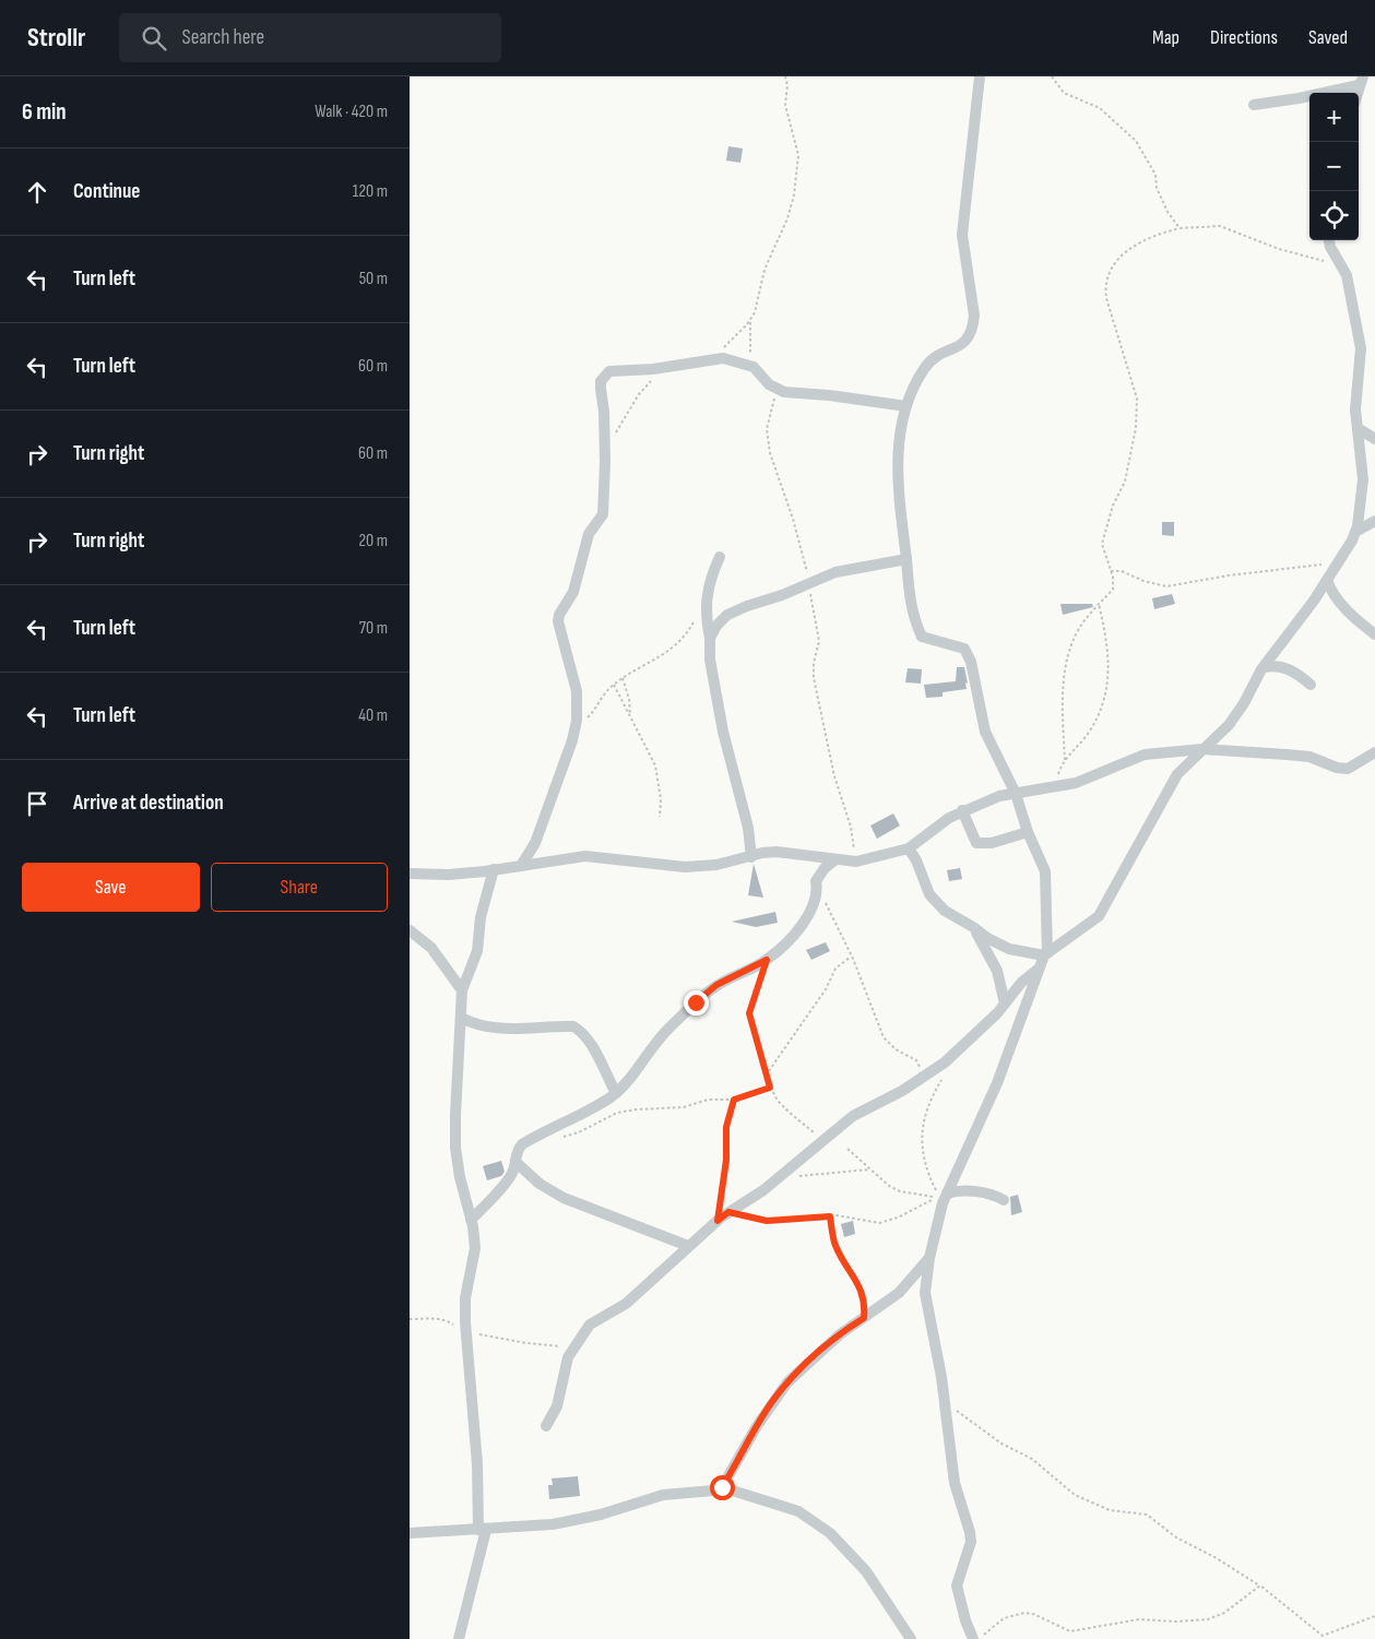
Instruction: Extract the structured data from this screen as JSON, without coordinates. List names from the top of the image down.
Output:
{
  "page": {
    "header": "Strollr",
    "search": "Search here",
    "nav": ["Map", "Directions", "Saved"],
    "heading": ["6 min", "Walk · 420 m"],
    "map_buttons": ["+", "−"],
    "list": [
      ["Continue", "120 m"],
      ["Turn left", "50 m"],
      ["Turn left", "60 m"],
      ["Turn right", "60 m"],
      ["Turn right", "20 m"],
      ["Turn left", "70 m"],
      ["Turn left", "40 m"],
      "Arrive at destination"
    ],
    "buttons": ["Save", "Share"]
  }
}
